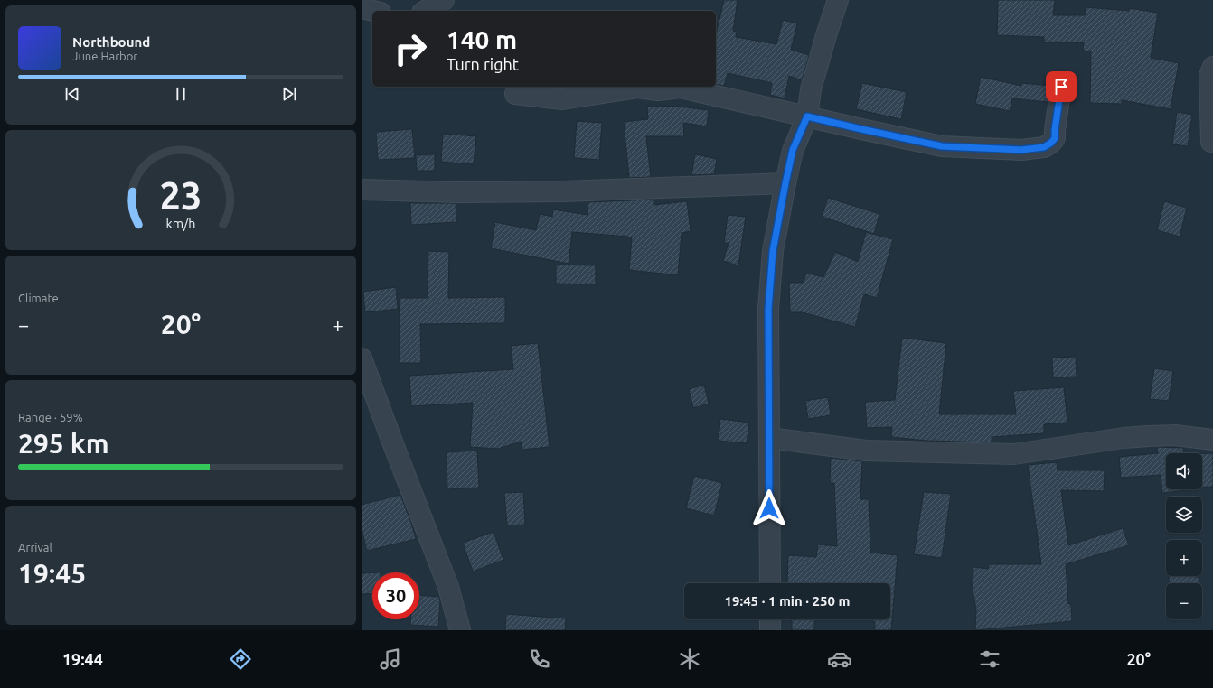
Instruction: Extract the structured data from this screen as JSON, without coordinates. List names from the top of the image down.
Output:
{
  "page": {
    "turn": ["140 m", "Turn right"],
    "song": ["Northbound", "June Harbor"],
    "tile": [
      "Climate",
      ["Range · 59%", "295 km"],
      ["Arrival", "19:45"]
    ],
    "heat": ["−", "20°", "+"],
    "map_buttons": ["+", "−"],
    "limit": "30",
    "trip": "19:45 · 1 min · 250 m",
    "tabs": ["19:44", "20°"],
    "gauge": ["23", "km/h"]
  }
}
